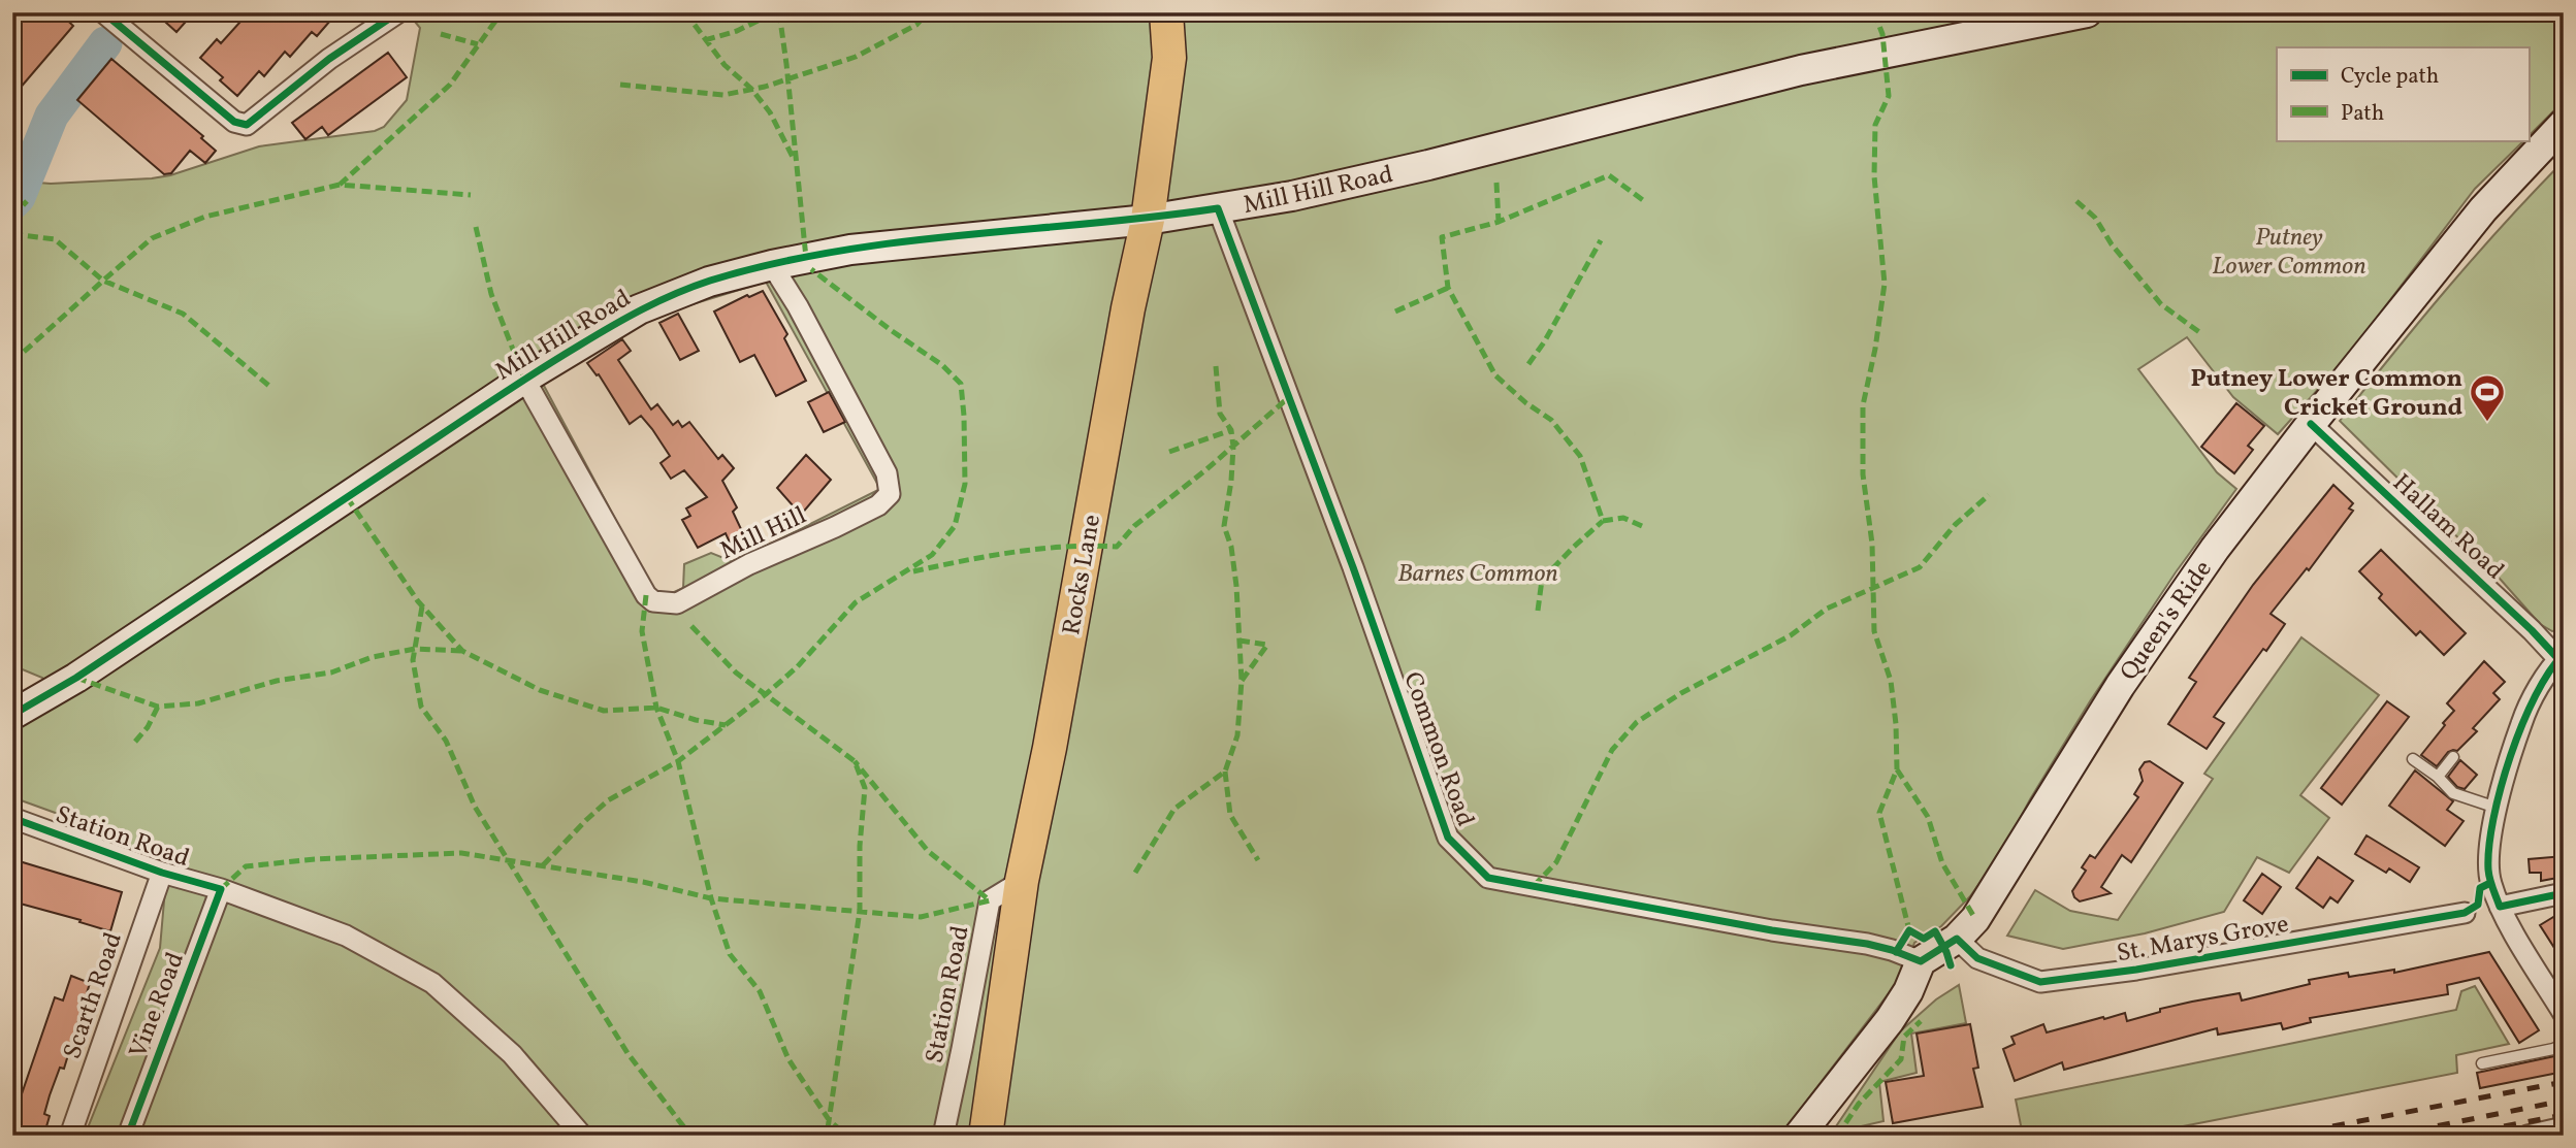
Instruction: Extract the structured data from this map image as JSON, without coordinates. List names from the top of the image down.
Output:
{
  "streets": {
    "main road": ["Mill Hill Road", "Rocks Lane", "Queen's Ride"],
    "street": [
      "Hallam Road",
      "Mill Hill",
      "Common Road",
      "Station Road",
      "St. Marys Grove",
      "Scarth Road",
      "Vine Road"
    ]
  },
  "crossings": [
    ["Mill Hill Road", "Mill Hill"],
    ["Mill Hill Road", "Rocks Lane"],
    ["Mill Hill Road", "Common Road"],
    ["Hallam Road", "Queen's Ride"],
    ["Rocks Lane", "Station Road"],
    ["Queen's Ride", "Common Road"],
    ["Queen's Ride", "St. Marys Grove"],
    ["Station Road", "Scarth Road"],
    ["Station Road", "Vine Road"]
  ],
  "parks": ["Putney Lower Common", "Barnes Common"],
  "places": {
    "sports": ["Putney Lower Common Cricket Ground"]
  },
  "legend": ["Cycle path", "Path"]
}
